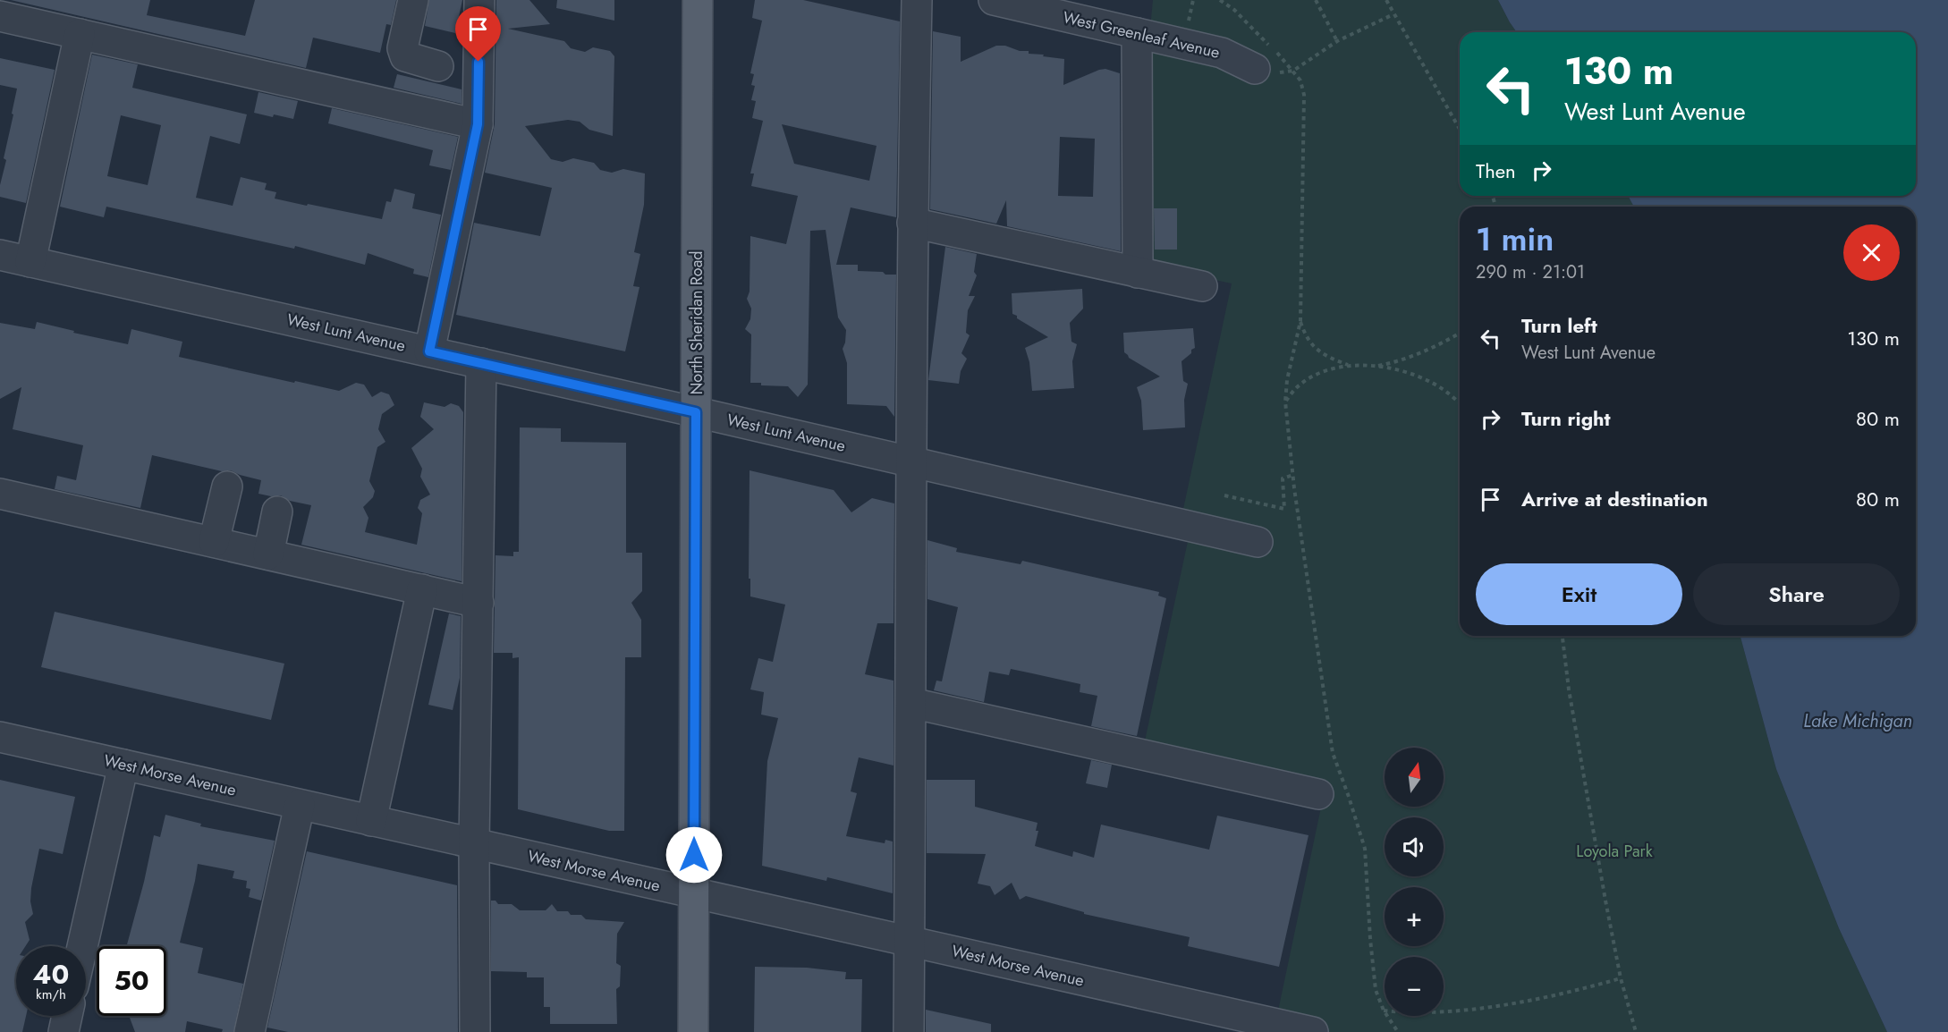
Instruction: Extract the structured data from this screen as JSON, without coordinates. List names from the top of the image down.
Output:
{
  "streets": {
    "main road": ["North Sheridan Road"],
    "street": ["West Greenleaf Avenue", "West Lunt Avenue", "West Morse Avenue"]
  },
  "crossings": [
    ["North Sheridan Road", "West Lunt Avenue"],
    ["North Sheridan Road", "West Morse Avenue"]
  ],
  "water": ["Lake Michigan"],
  "parks": ["Loyola Park"],
  "north": "top",
  "page": {
    "turn": ["130 m", "West Lunt Avenue"],
    "then": "Then",
    "heading": ["1 min", "290 m · 21:01"],
    "list": [
      {
        "name": "Turn left",
        "note": "West Lunt Avenue",
        "value": "130 m"
      },
      {
        "name": "Turn right",
        "value": "80 m"
      },
      {
        "name": "Arrive at destination",
        "value": "80 m"
      }
    ],
    "buttons": ["Exit", "Share"],
    "map_buttons": ["+", "−"],
    "speed": "40 km/h",
    "limit": "50"
  }
}
